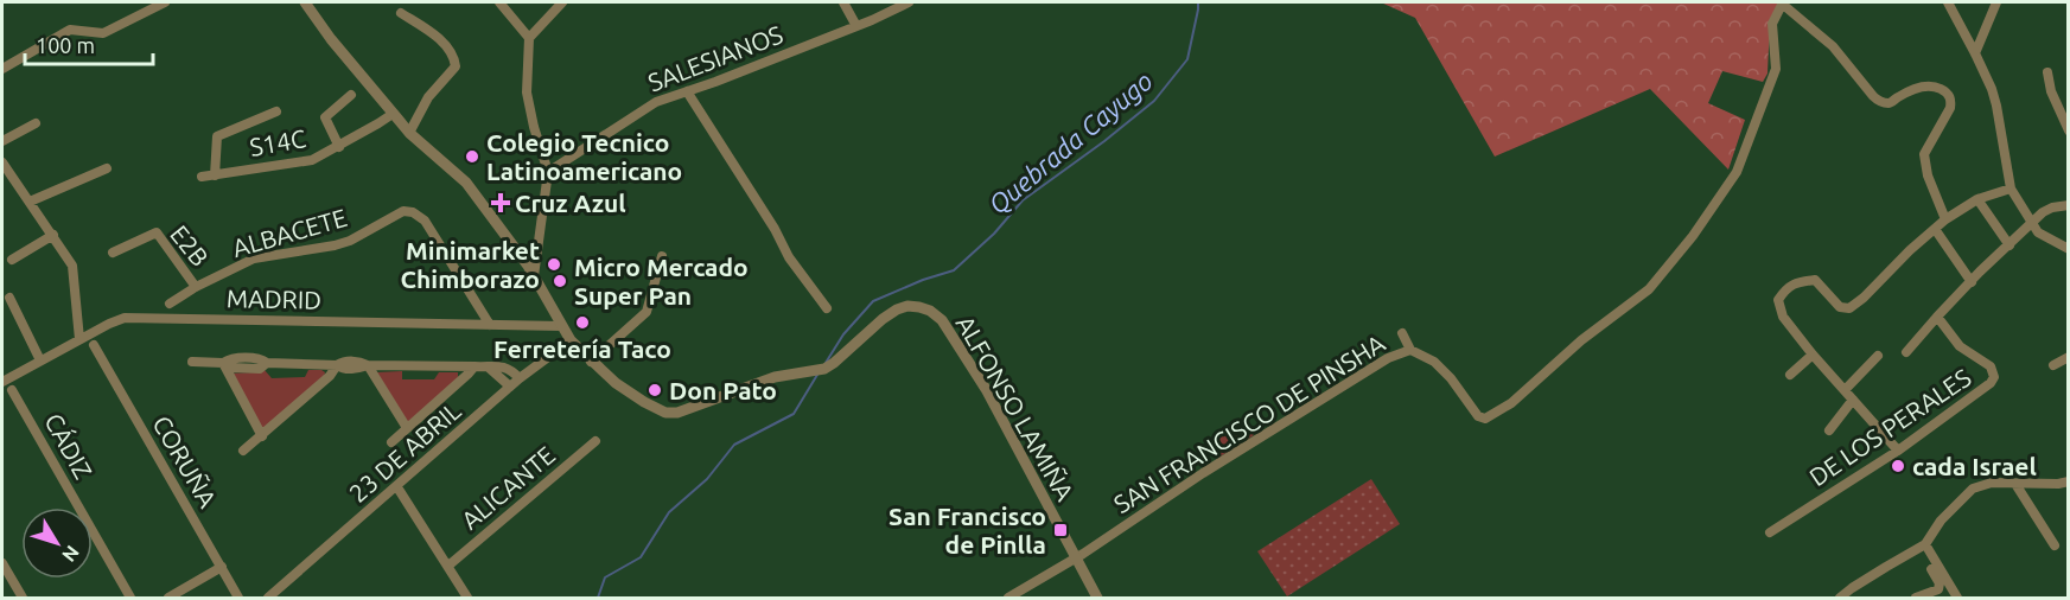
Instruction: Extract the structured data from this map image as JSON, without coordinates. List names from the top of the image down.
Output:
{
  "streets": {
    "street": [
      "SALESIANOS",
      "S14C",
      "ALBACETE",
      "E2B",
      "MADRID",
      "ALFONSO LAMIÑA",
      "SAN FRANCISCO DE PINSHA",
      "DE LOS PERALES",
      "CÁDIZ",
      "23 DE ABRIL",
      "CORUÑA",
      "ALICANTE"
    ]
  },
  "crossings": [
    ["S14C", "ALFONSO LAMIÑA"],
    ["ALBACETE", "E2B"],
    ["ALBACETE", "MADRID"],
    ["MADRID", "ALFONSO LAMIÑA"],
    ["ALFONSO LAMIÑA", "SAN FRANCISCO DE PINSHA"],
    ["ALFONSO LAMIÑA", "23 DE ABRIL"]
  ],
  "water": ["Quebrada Cayugo"],
  "places": {
    "other": [
      "Colegio Tecnico Latinoamericano",
      "Minimarket Chimborazo",
      "Micro Mercado Super Pan",
      "Ferretería Taco",
      "Don Pato",
      "cada Israel"
    ],
    "health": ["Cruz Azul"],
    "transit": ["San Francisco de Pinlla"]
  },
  "scale_bar": "100 m",
  "north": "bottom right"
}
